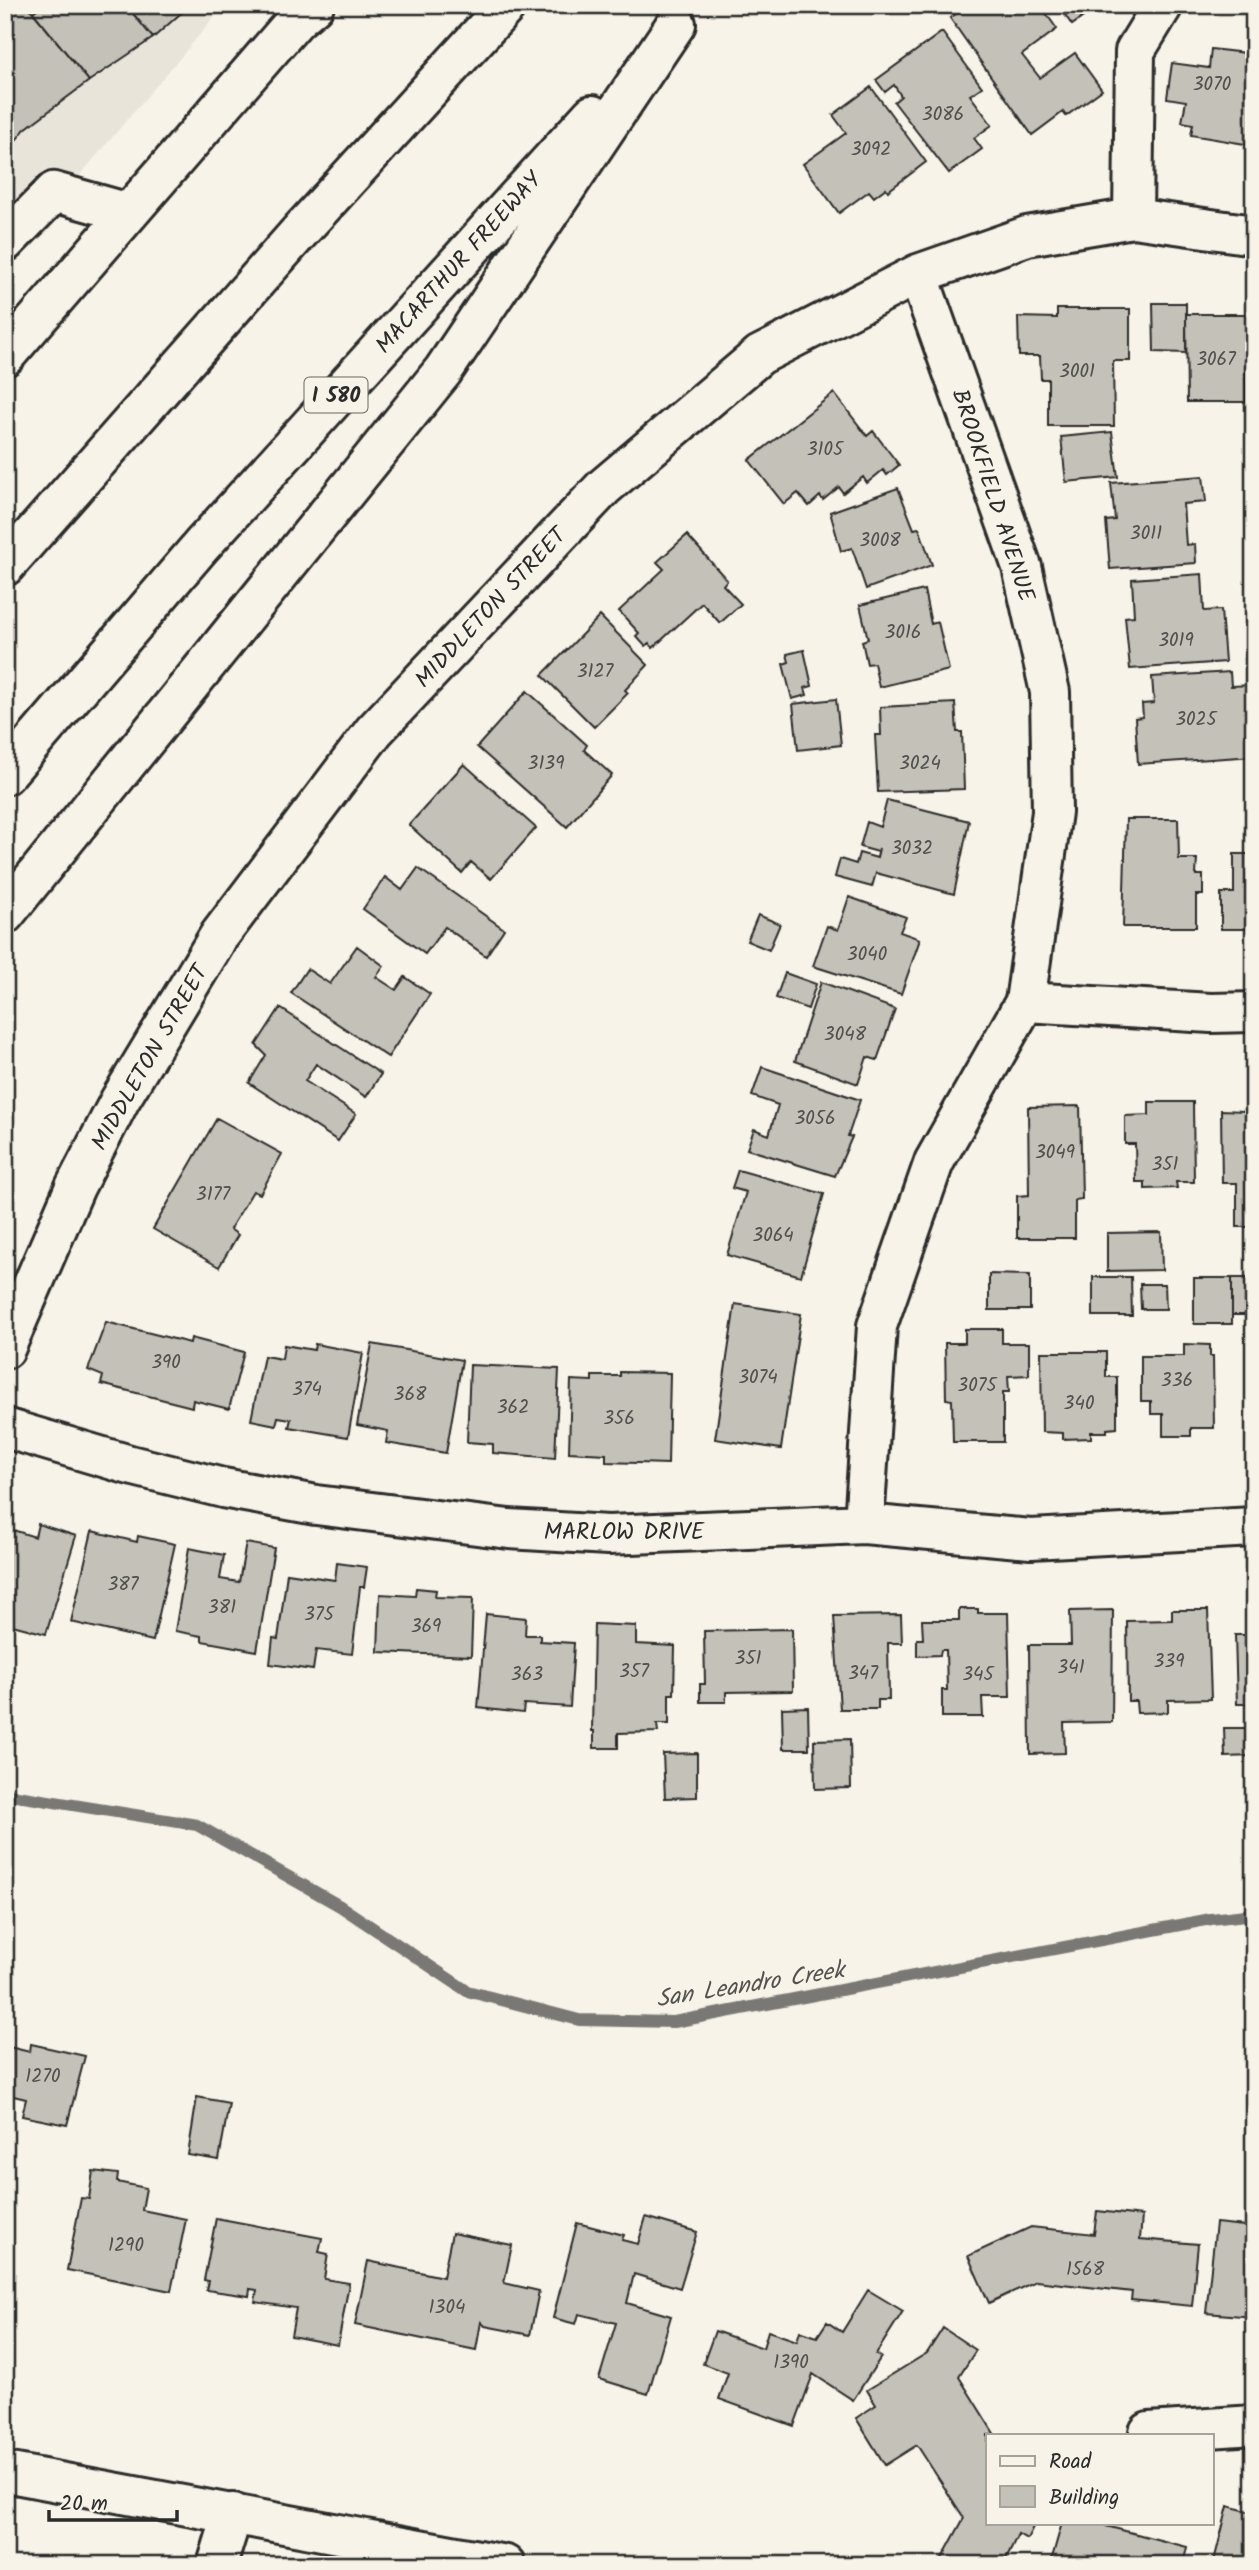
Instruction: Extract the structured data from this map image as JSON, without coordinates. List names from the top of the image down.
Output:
{
  "streets": {
    "main road": [
      "MACARTHUR FREEWAY",
      "I 580",
      "BROOKFIELD AVENUE",
      "MIDDLETON STREET",
      "MARLOW DRIVE"
    ]
  },
  "crossings": [
    ["BROOKFIELD AVENUE", "MIDDLETON STREET"],
    ["BROOKFIELD AVENUE", "MARLOW DRIVE"]
  ],
  "water": ["San Leandro Creek"],
  "house_numbers": [
    "3070",
    "3086",
    "3092",
    "3067",
    "3001",
    "3105",
    "3011",
    "3008",
    "3016",
    "3019",
    "3127",
    "3025",
    "3139",
    "3024",
    "3032",
    "3040",
    "3048",
    "3056",
    "3049",
    "351",
    "3177",
    "3064",
    "390",
    "3074",
    "336",
    "3075",
    "374",
    "368",
    "340",
    "362",
    "356",
    "387",
    "381",
    "375",
    "369",
    "351",
    "339",
    "341",
    "357",
    "347",
    "363",
    "345",
    "1270",
    "1290",
    "1568",
    "1304",
    "1390"
  ],
  "legend": ["Road", "Building"],
  "scale_bar": "20 m"
}
